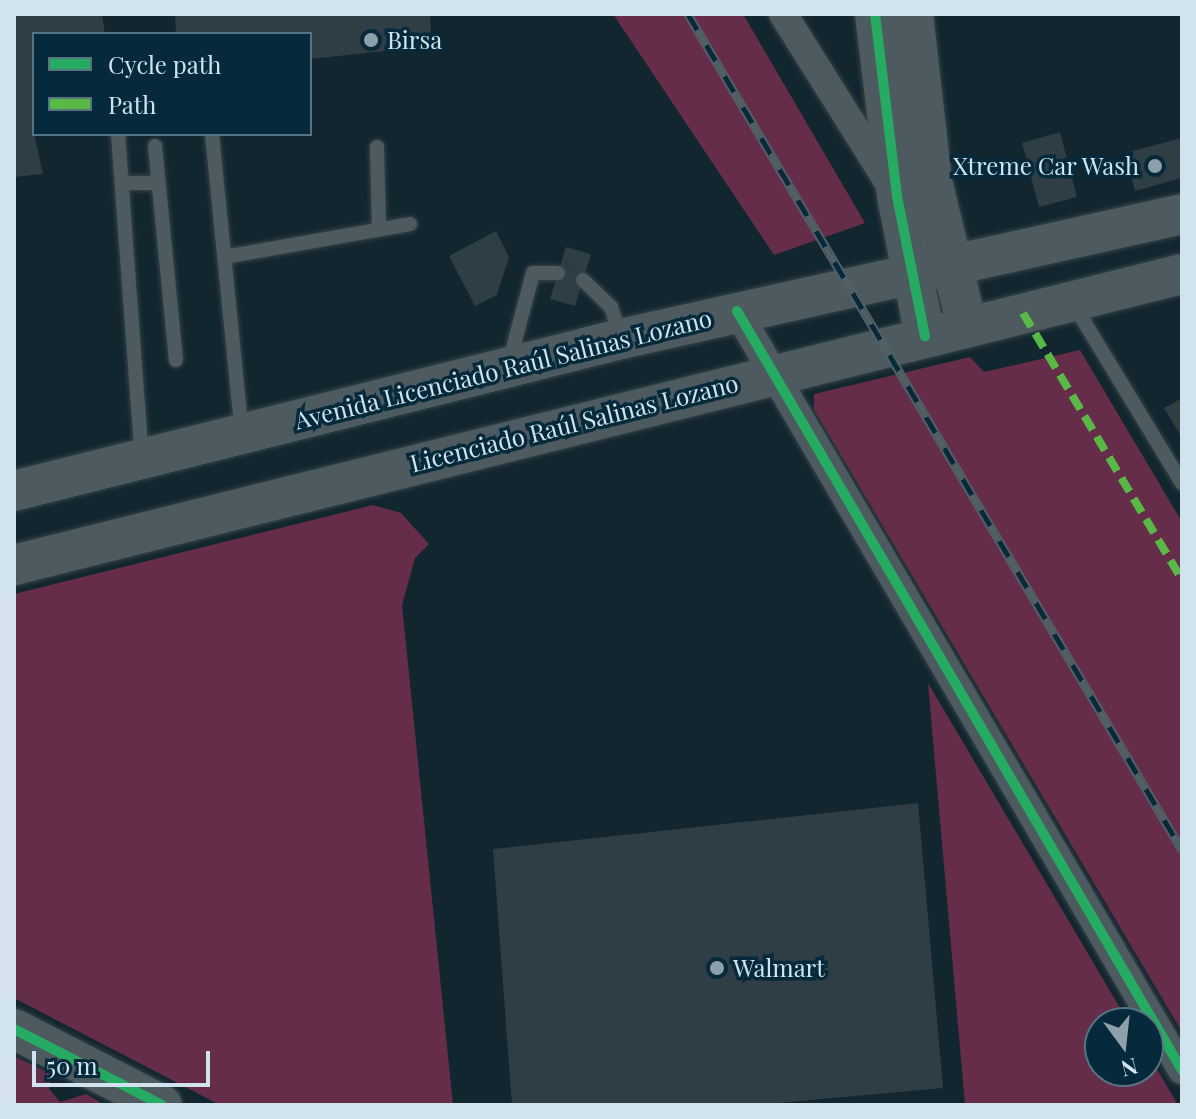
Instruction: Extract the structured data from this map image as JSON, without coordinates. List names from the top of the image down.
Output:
{
  "streets": {
    "main road": ["Avenida Licenciado Raúl Salinas Lozano", "Licenciado Raúl Salinas Lozano"]
  },
  "places": ["Birsa", "Xtreme Car Wash", "Walmart"],
  "legend": ["Cycle path", "Path"],
  "scale_bar": "50 m",
  "north": "bottom"
}
